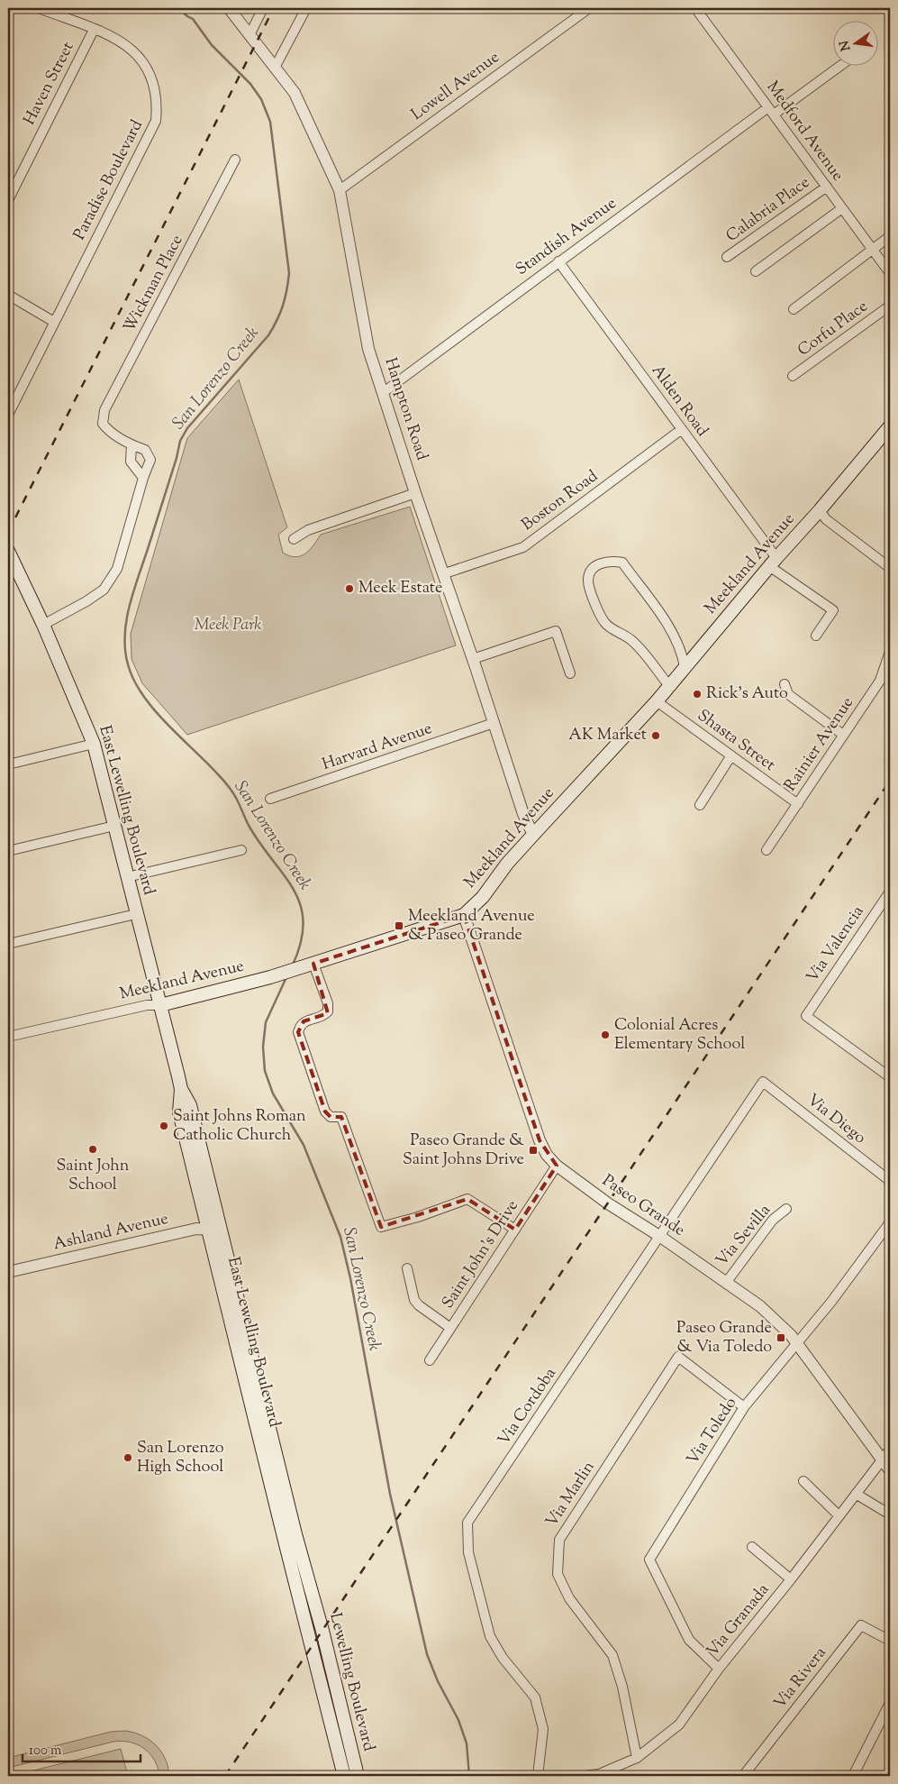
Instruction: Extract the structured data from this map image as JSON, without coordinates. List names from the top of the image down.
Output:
{
  "streets": {
    "main road": ["Meekland Avenue", "East Lewelling Boulevard", "Lewelling Boulevard"],
    "street": [
      "Haven Street",
      "Lowell Avenue",
      "Medford Avenue",
      "Paradise Boulevard",
      "Calabria Place",
      "Standish Avenue",
      "Wickman Place",
      "Corfu Place",
      "Alden Road",
      "Hampton Road",
      "Boston Road",
      "Shasta Street",
      "Rainier Avenue",
      "Harvard Avenue",
      "Via Valencia",
      "Via Diego",
      "Paseo Grande",
      "Ashland Avenue",
      "Via Sevilla",
      "Saint John's Drive",
      "Via Cordoba",
      "Via Toledo",
      "Via Marlin",
      "Via Granada",
      "Via Rivera"
    ]
  },
  "crossings": [
    ["Haven Street", "Paradise Boulevard"],
    ["Lowell Avenue", "Hampton Road"],
    ["Medford Avenue", "Calabria Place"],
    ["Medford Avenue", "Standish Avenue"],
    ["Standish Avenue", "Alden Road"],
    ["Standish Avenue", "Hampton Road"],
    ["Alden Road", "Boston Road"],
    ["Alden Road", "Meekland Avenue"],
    ["Hampton Road", "Boston Road"],
    ["Hampton Road", "Meekland Avenue"],
    ["Hampton Road", "Harvard Avenue"],
    ["Meekland Avenue", "Shasta Street"],
    ["Meekland Avenue", "East Lewelling Boulevard"],
    ["Meekland Avenue", "Paseo Grande"],
    ["Shasta Street", "Rainier Avenue"],
    ["East Lewelling Boulevard", "Ashland Avenue"],
    ["East Lewelling Boulevard", "Lewelling Boulevard"],
    ["Via Diego", "Via Cordoba"],
    ["Paseo Grande", "Via Sevilla"],
    ["Paseo Grande", "Saint John's Drive"],
    ["Paseo Grande", "Via Cordoba"],
    ["Paseo Grande", "Via Toledo"],
    ["Paseo Grande", "Via Granada"],
    ["Via Toledo", "Via Marlin"],
    ["Via Toledo", "Via Granada"],
    ["Via Marlin", "Via Granada"]
  ],
  "water": ["San Lorenzo Creek"],
  "parks": ["Meek Park"],
  "places": {
    "other": [
      "Meek Estate",
      "Rick's Auto",
      "AK Market",
      "Colonial Acres Elementary School",
      "Saint Johns Roman Catholic Church",
      "Saint John School",
      "San Lorenzo High School"
    ],
    "transit": ["Meekland Avenue & Paseo Grande", "Paseo Grande & Saint Johns Drive", "Paseo Grande & Via Toledo"]
  },
  "scale_bar": "100 m",
  "north": "left"
}
